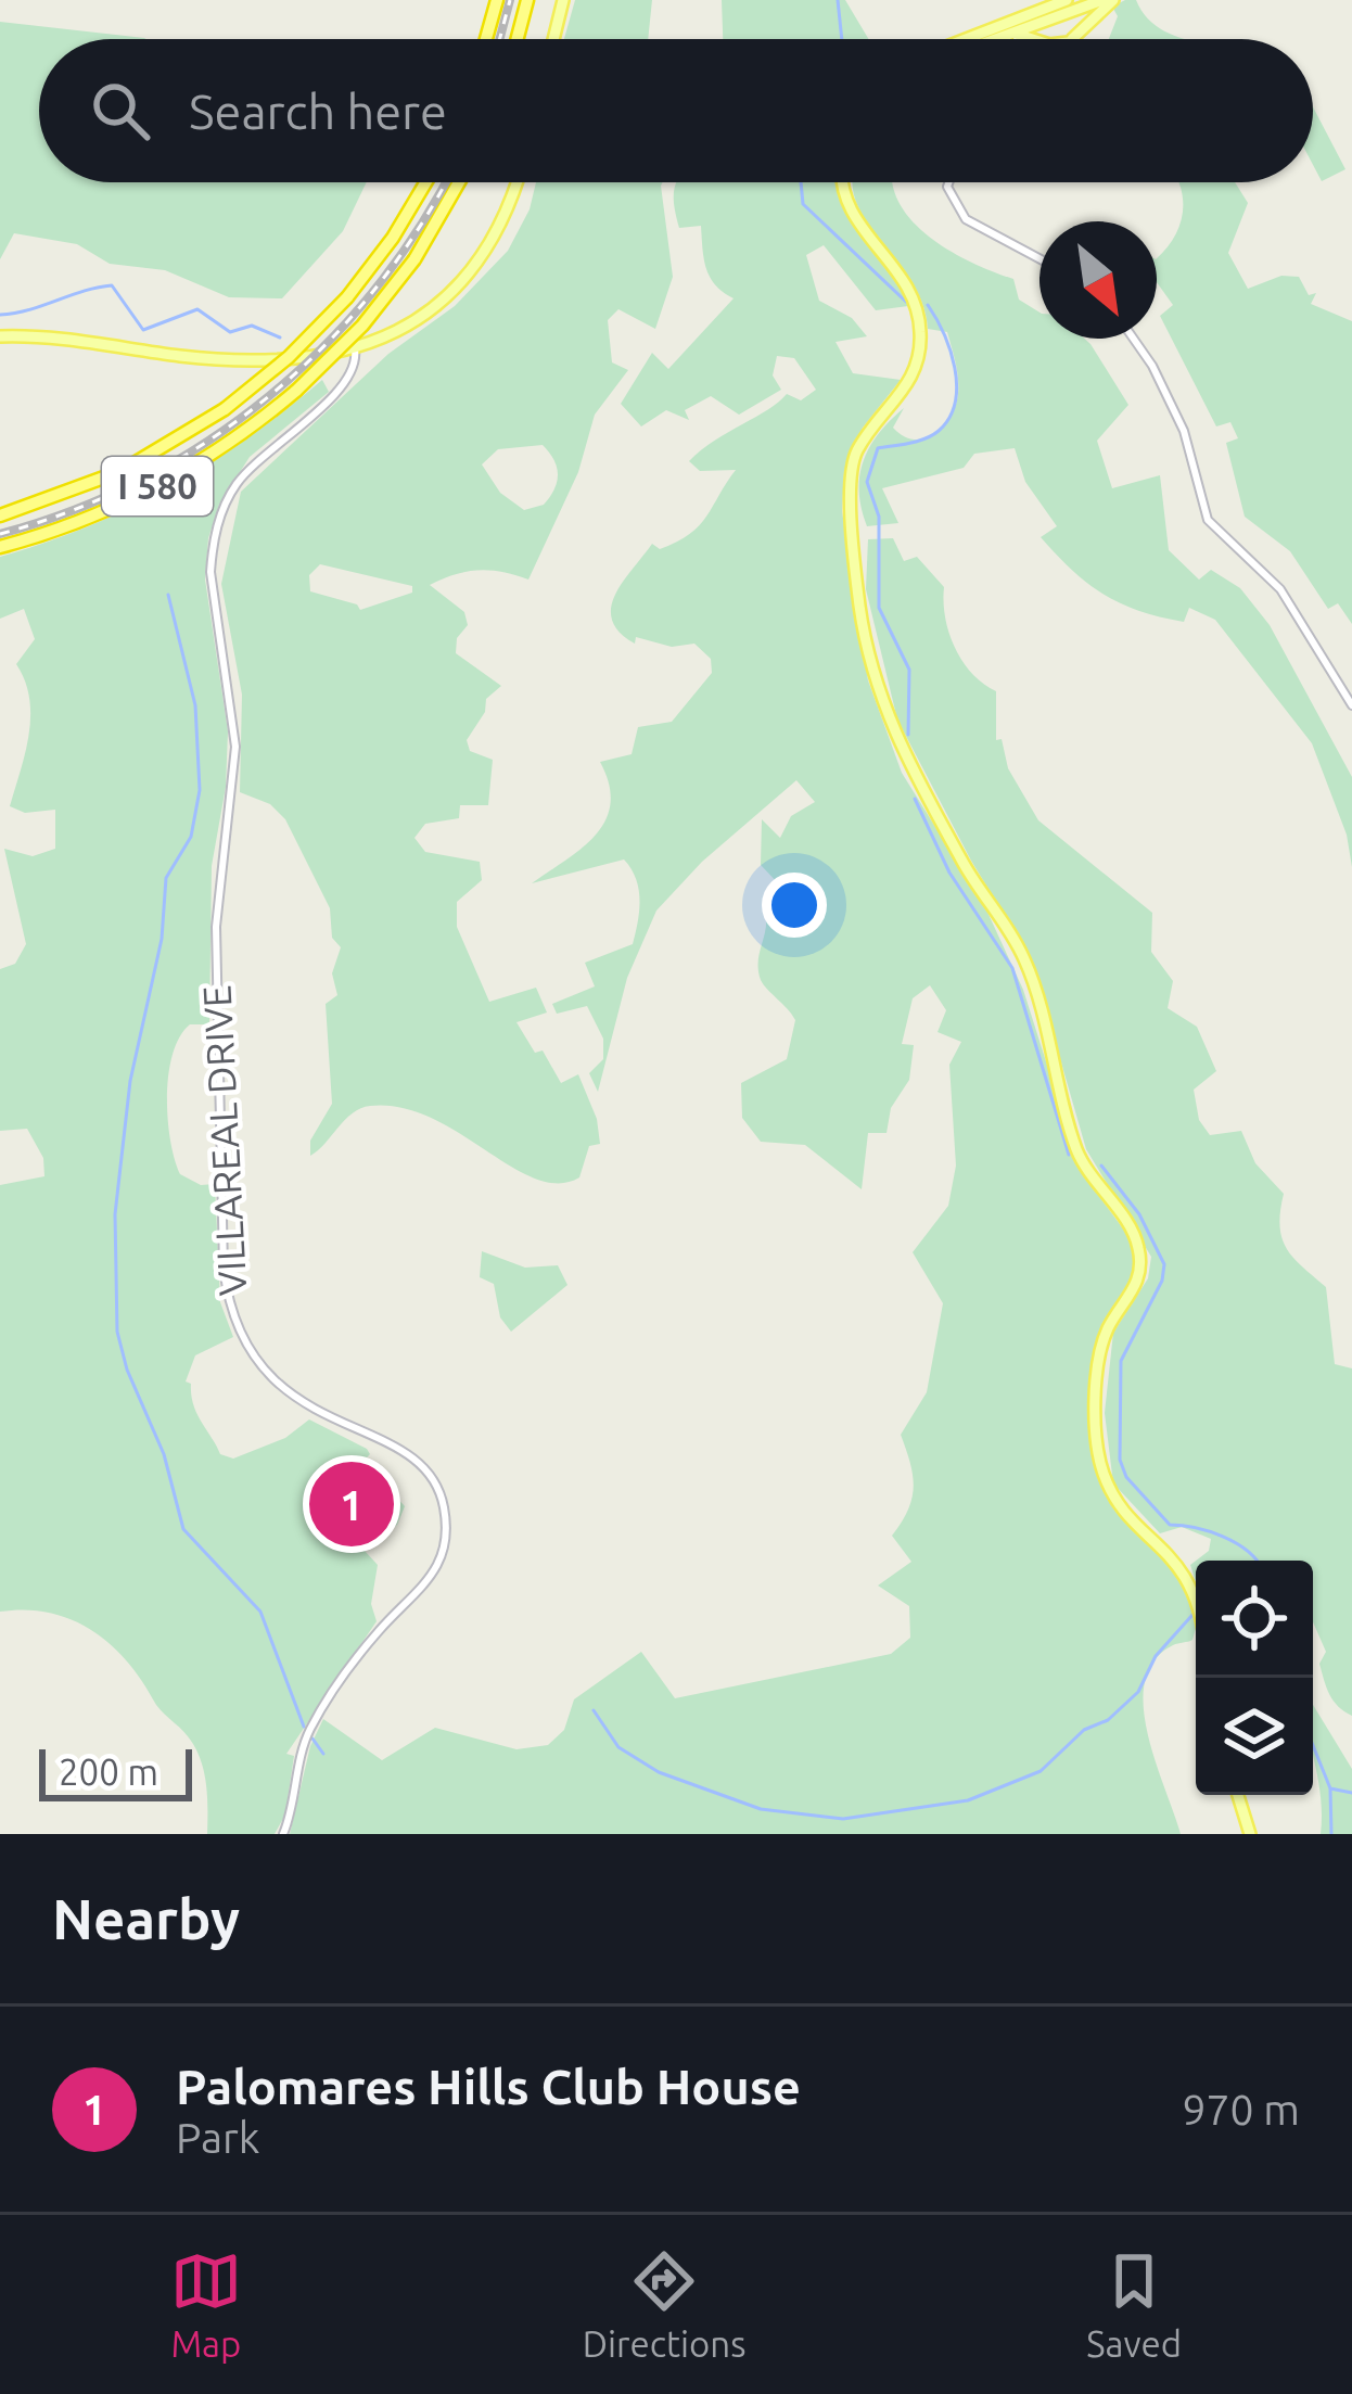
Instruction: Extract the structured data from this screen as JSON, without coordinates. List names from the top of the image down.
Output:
{
  "streets": {
    "highway": ["I 580"],
    "street": ["VILLAREAL DRIVE"]
  },
  "scale_bar": "200 m",
  "north": "bottom right",
  "page": {
    "search": "Search here",
    "pins": "1",
    "scale": "200 m",
    "heading": "Nearby",
    "list": [
      {
        "mark": "1",
        "name": "Palomares Hills Club House",
        "note": "Park",
        "value": "970 m"
      }
    ],
    "nav": ["Map", "Directions", "Saved"]
  }
}
